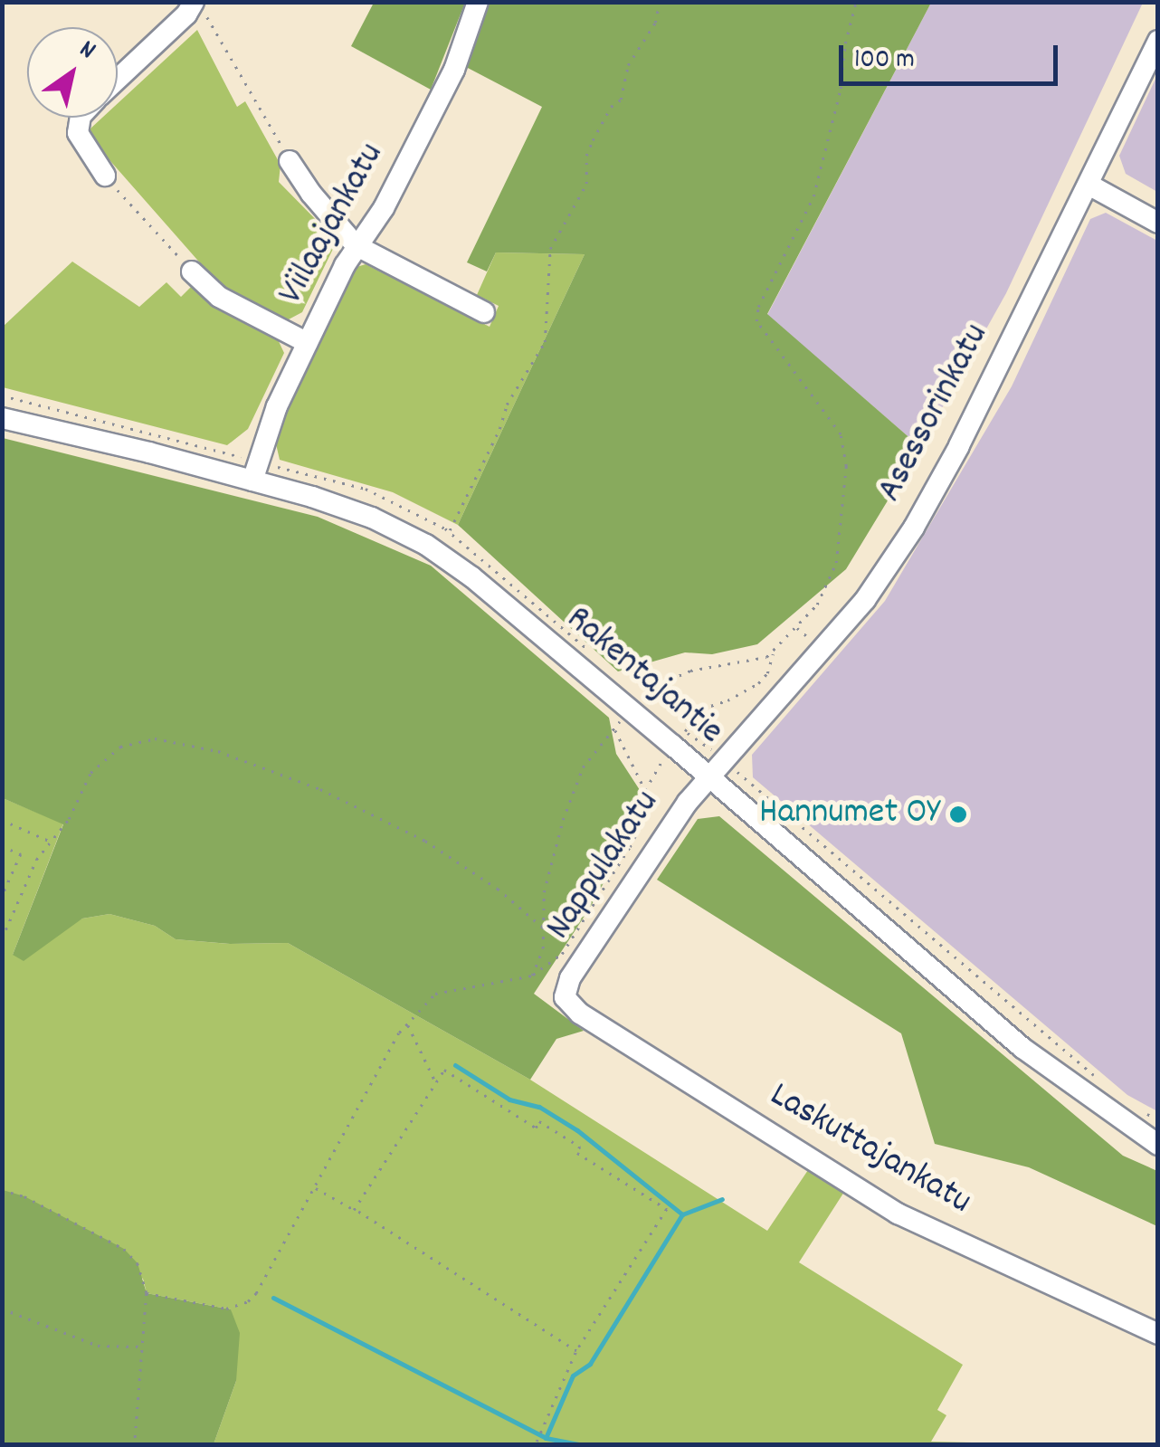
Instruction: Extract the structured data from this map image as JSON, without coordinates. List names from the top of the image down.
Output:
{
  "streets": {
    "street": [
      "Viilaajankatu",
      "Asessorinkatu",
      "Rakentajantie",
      "Nappulakatu",
      "Laskuttajankatu"
    ]
  },
  "crossings": [
    ["Viilaajankatu", "Rakentajantie"],
    ["Asessorinkatu", "Rakentajantie"],
    ["Asessorinkatu", "Nappulakatu"],
    ["Rakentajantie", "Nappulakatu"],
    ["Nappulakatu", "Laskuttajankatu"]
  ],
  "places": ["Hannumet OY"],
  "scale_bar": "100 m",
  "north": "top right"
}
